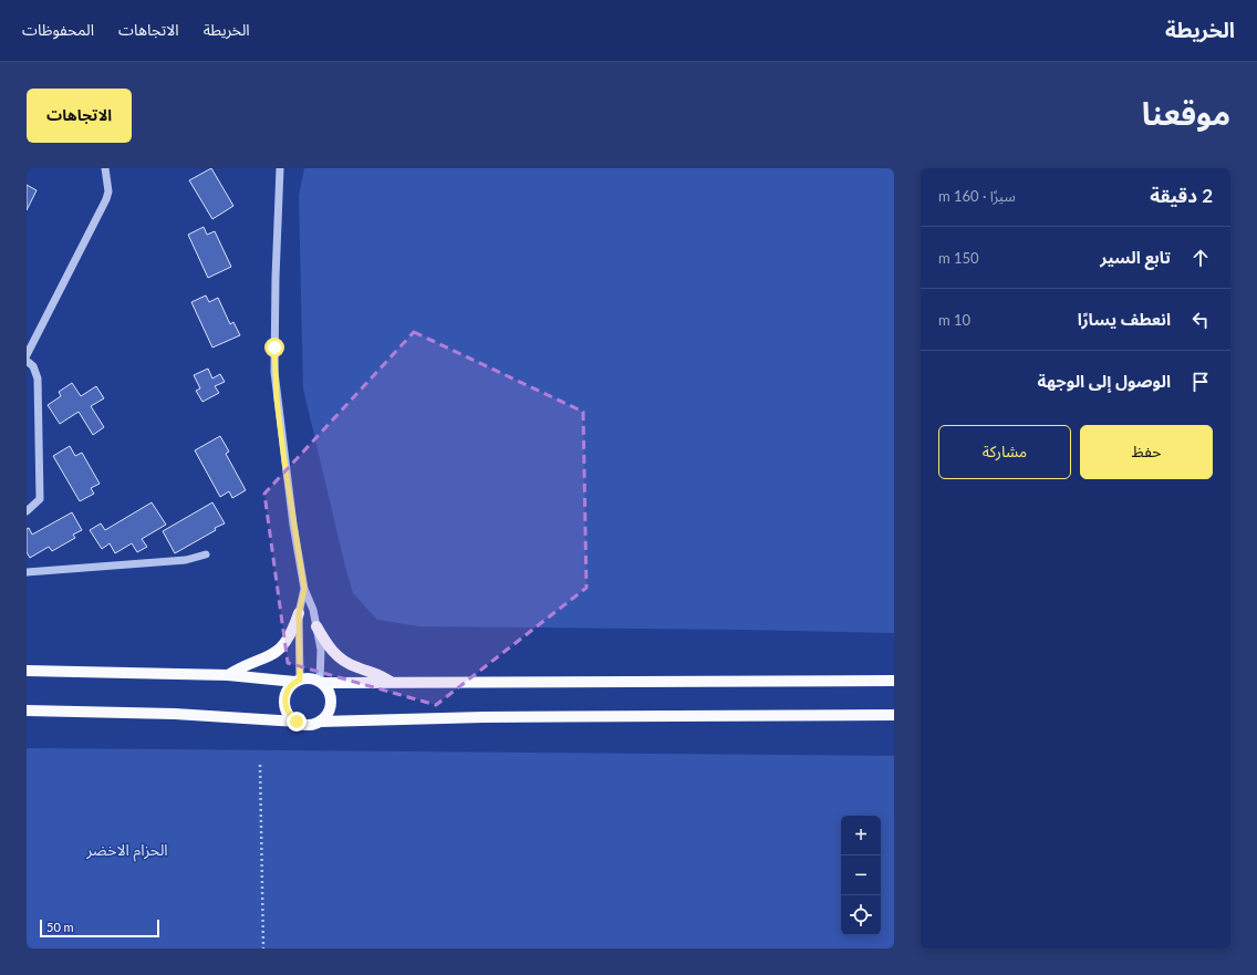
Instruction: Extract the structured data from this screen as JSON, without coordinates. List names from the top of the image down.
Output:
{
  "parks": ["الحزام الاخضر"],
  "scale_bar": "50 m",
  "page": {
    "header": "الخريطة",
    "nav": ["الخريطة", "الاتجاهات", "المحفوظات"],
    "title": "موقعنا",
    "buttons": [
      "الاتجاهات",
      ["حفظ", "مشاركة"]
    ],
    "heading": ["2 دقيقة", "سيرًا · 160 m"],
    "list": [
      ["تابع السير", "150 m"],
      ["انعطف يسارًا", "10 m"],
      "الوصول إلى الوجهة"
    ],
    "map_buttons": ["+", "−"],
    "scale": "50 m"
  }
}
